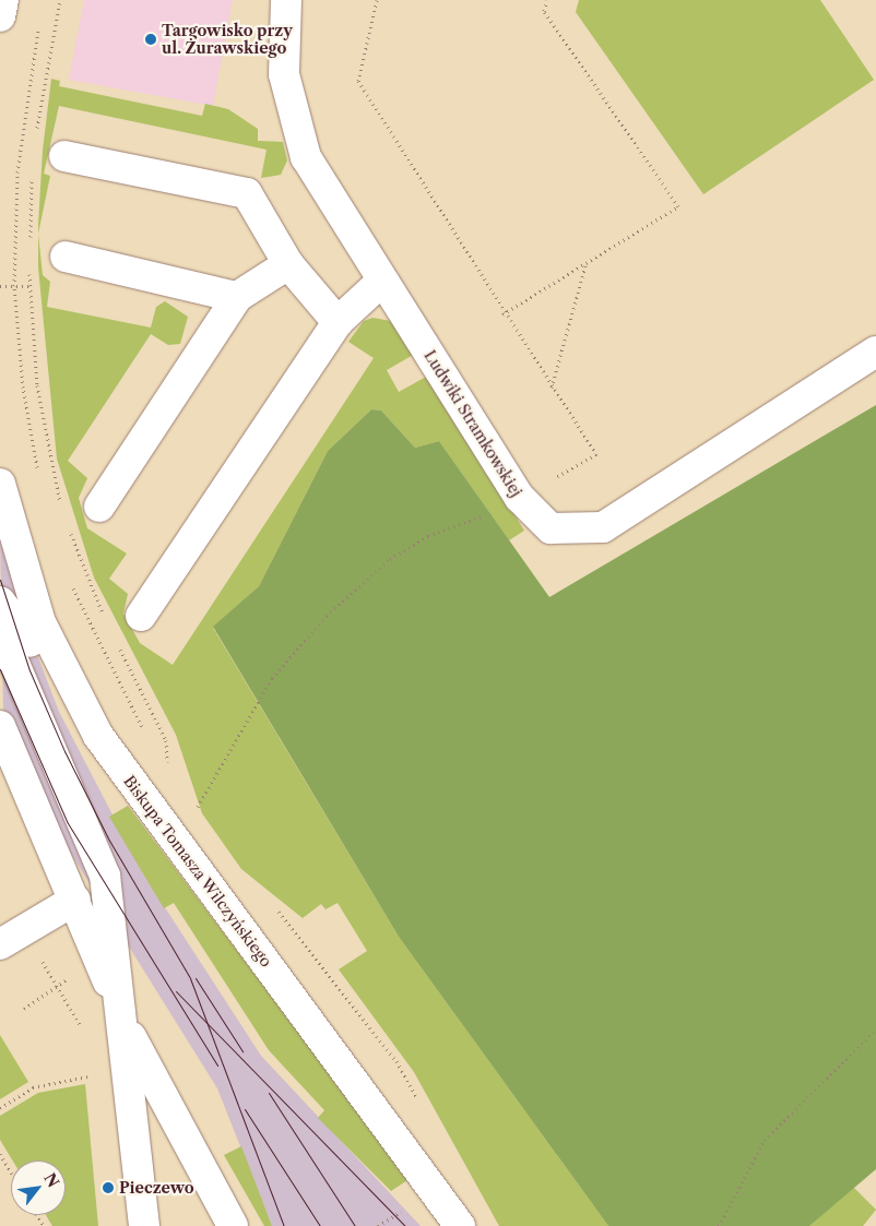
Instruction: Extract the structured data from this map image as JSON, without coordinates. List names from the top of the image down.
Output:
{
  "streets": {
    "street": ["Ludwiki Stramkowskiej", "Biskupa Tomasza Wilczyńskiego"]
  },
  "places": ["Targowisko przy ul. Żurawskiego", "Pieczewo"],
  "north": "top right"
}
